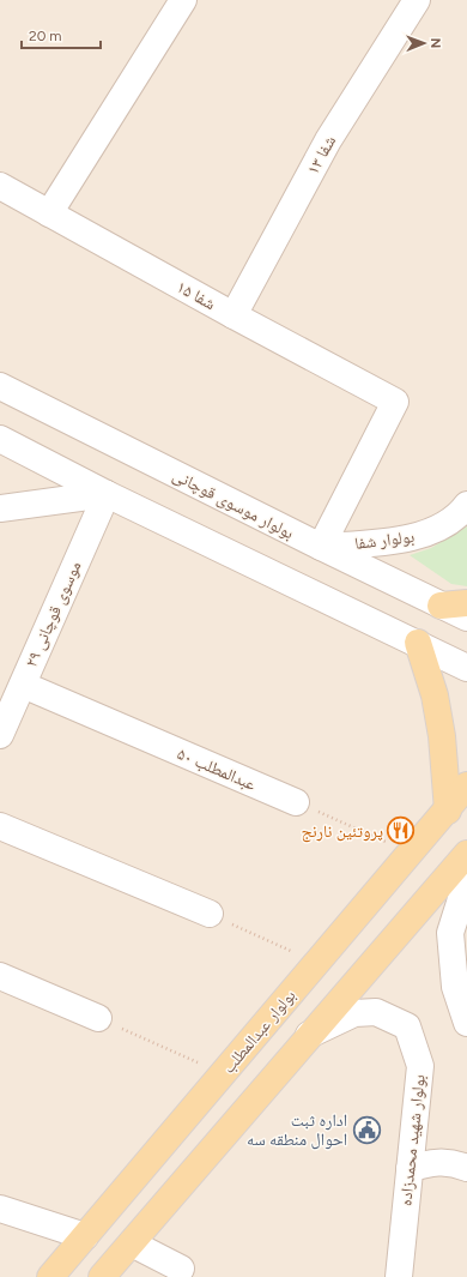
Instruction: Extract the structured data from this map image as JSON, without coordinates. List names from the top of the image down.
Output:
{
  "streets": {
    "main road": ["بولوار عبدالمطلب"],
    "street": [
      "شفا ۱۳",
      "شفا ۱۵",
      "بولوار موسوی قوچانی",
      "بولوار شفا",
      "موسوی قوچانی ۲۹",
      "عبدالمطلب ۵۰",
      "بولوار شهید محمدزاده"
    ]
  },
  "crossings": [
    ["شفا ۱۳", "شفا ۱۵"],
    ["شفا ۱۵", "بولوار موسوی قوچانی"],
    ["شفا ۱۵", "بولوار شفا"],
    ["بولوار موسوی قوچانی", "بولوار شفا"],
    ["موسوی قوچانی ۲۹", "عبدالمطلب ۵۰"]
  ],
  "places": {
    "restaurant": ["پروتئین نارنج"],
    "public building": ["اداره ثبت احوال منطقه سه"]
  },
  "scale_bar": "20 m",
  "north": "right"
}
